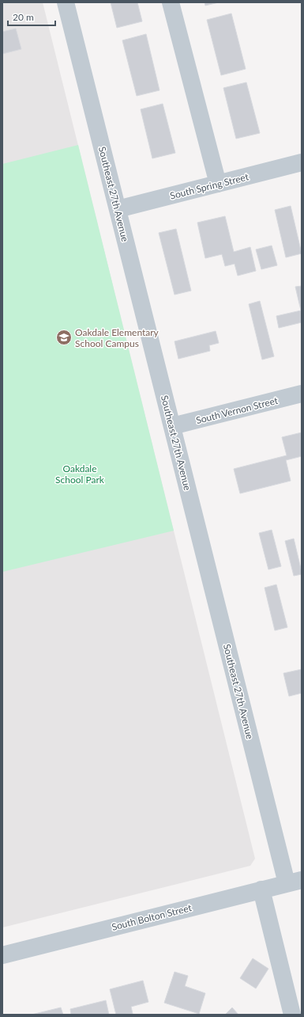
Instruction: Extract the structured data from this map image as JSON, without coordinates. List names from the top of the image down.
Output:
{
  "streets": {
    "street": [
      "South Spring Street",
      "Southeast 27th Avenue",
      "South Vernon Street",
      "South Bolton Street"
    ]
  },
  "crossings": [
    ["South Spring Street", "Southeast 27th Avenue"],
    ["Southeast 27th Avenue", "South Vernon Street"],
    ["Southeast 27th Avenue", "South Bolton Street"]
  ],
  "parks": ["Oakdale School Park"],
  "places": {
    "school or university": ["Oakdale Elementary School Campus"]
  },
  "scale_bar": "20 m"
}
